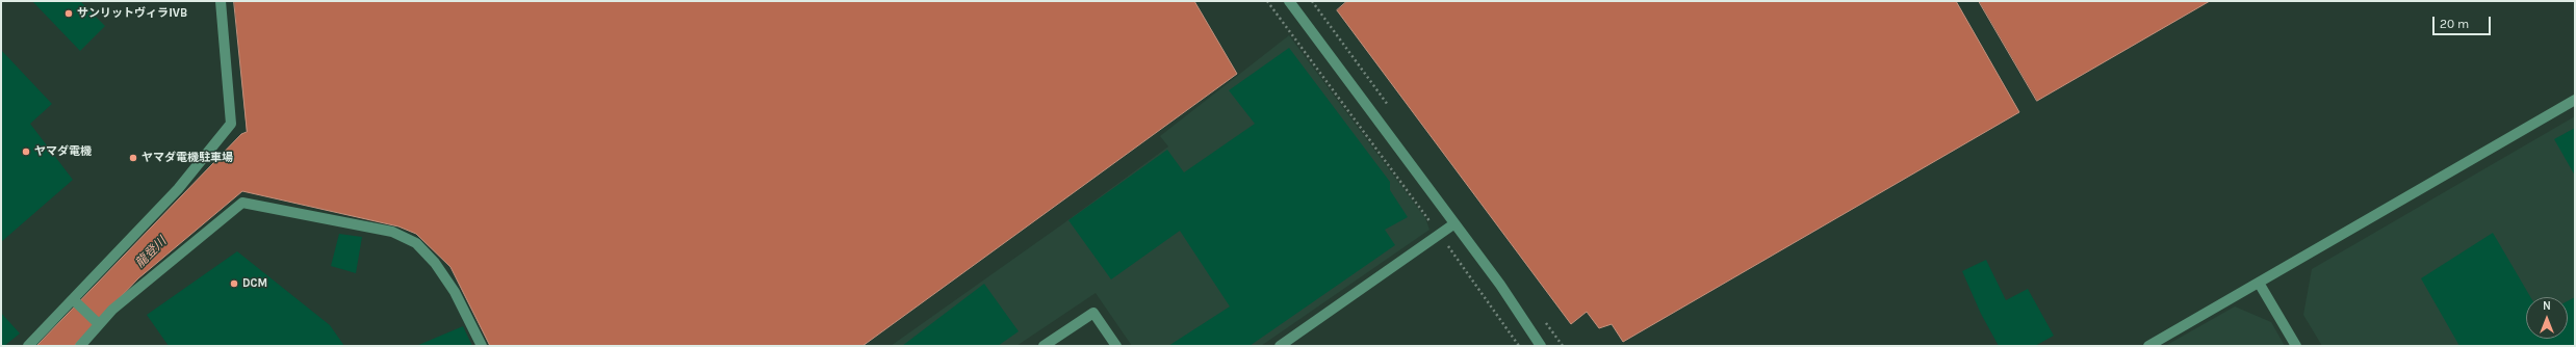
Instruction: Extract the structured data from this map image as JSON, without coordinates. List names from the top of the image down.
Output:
{
  "water": ["龍登川"],
  "places": [
    "サンリットヴィラⅣB",
    "ヤマダ電機",
    "ヤマダ電機駐車場",
    "DCM"
  ],
  "scale_bar": "20 m",
  "north": "top"
}
